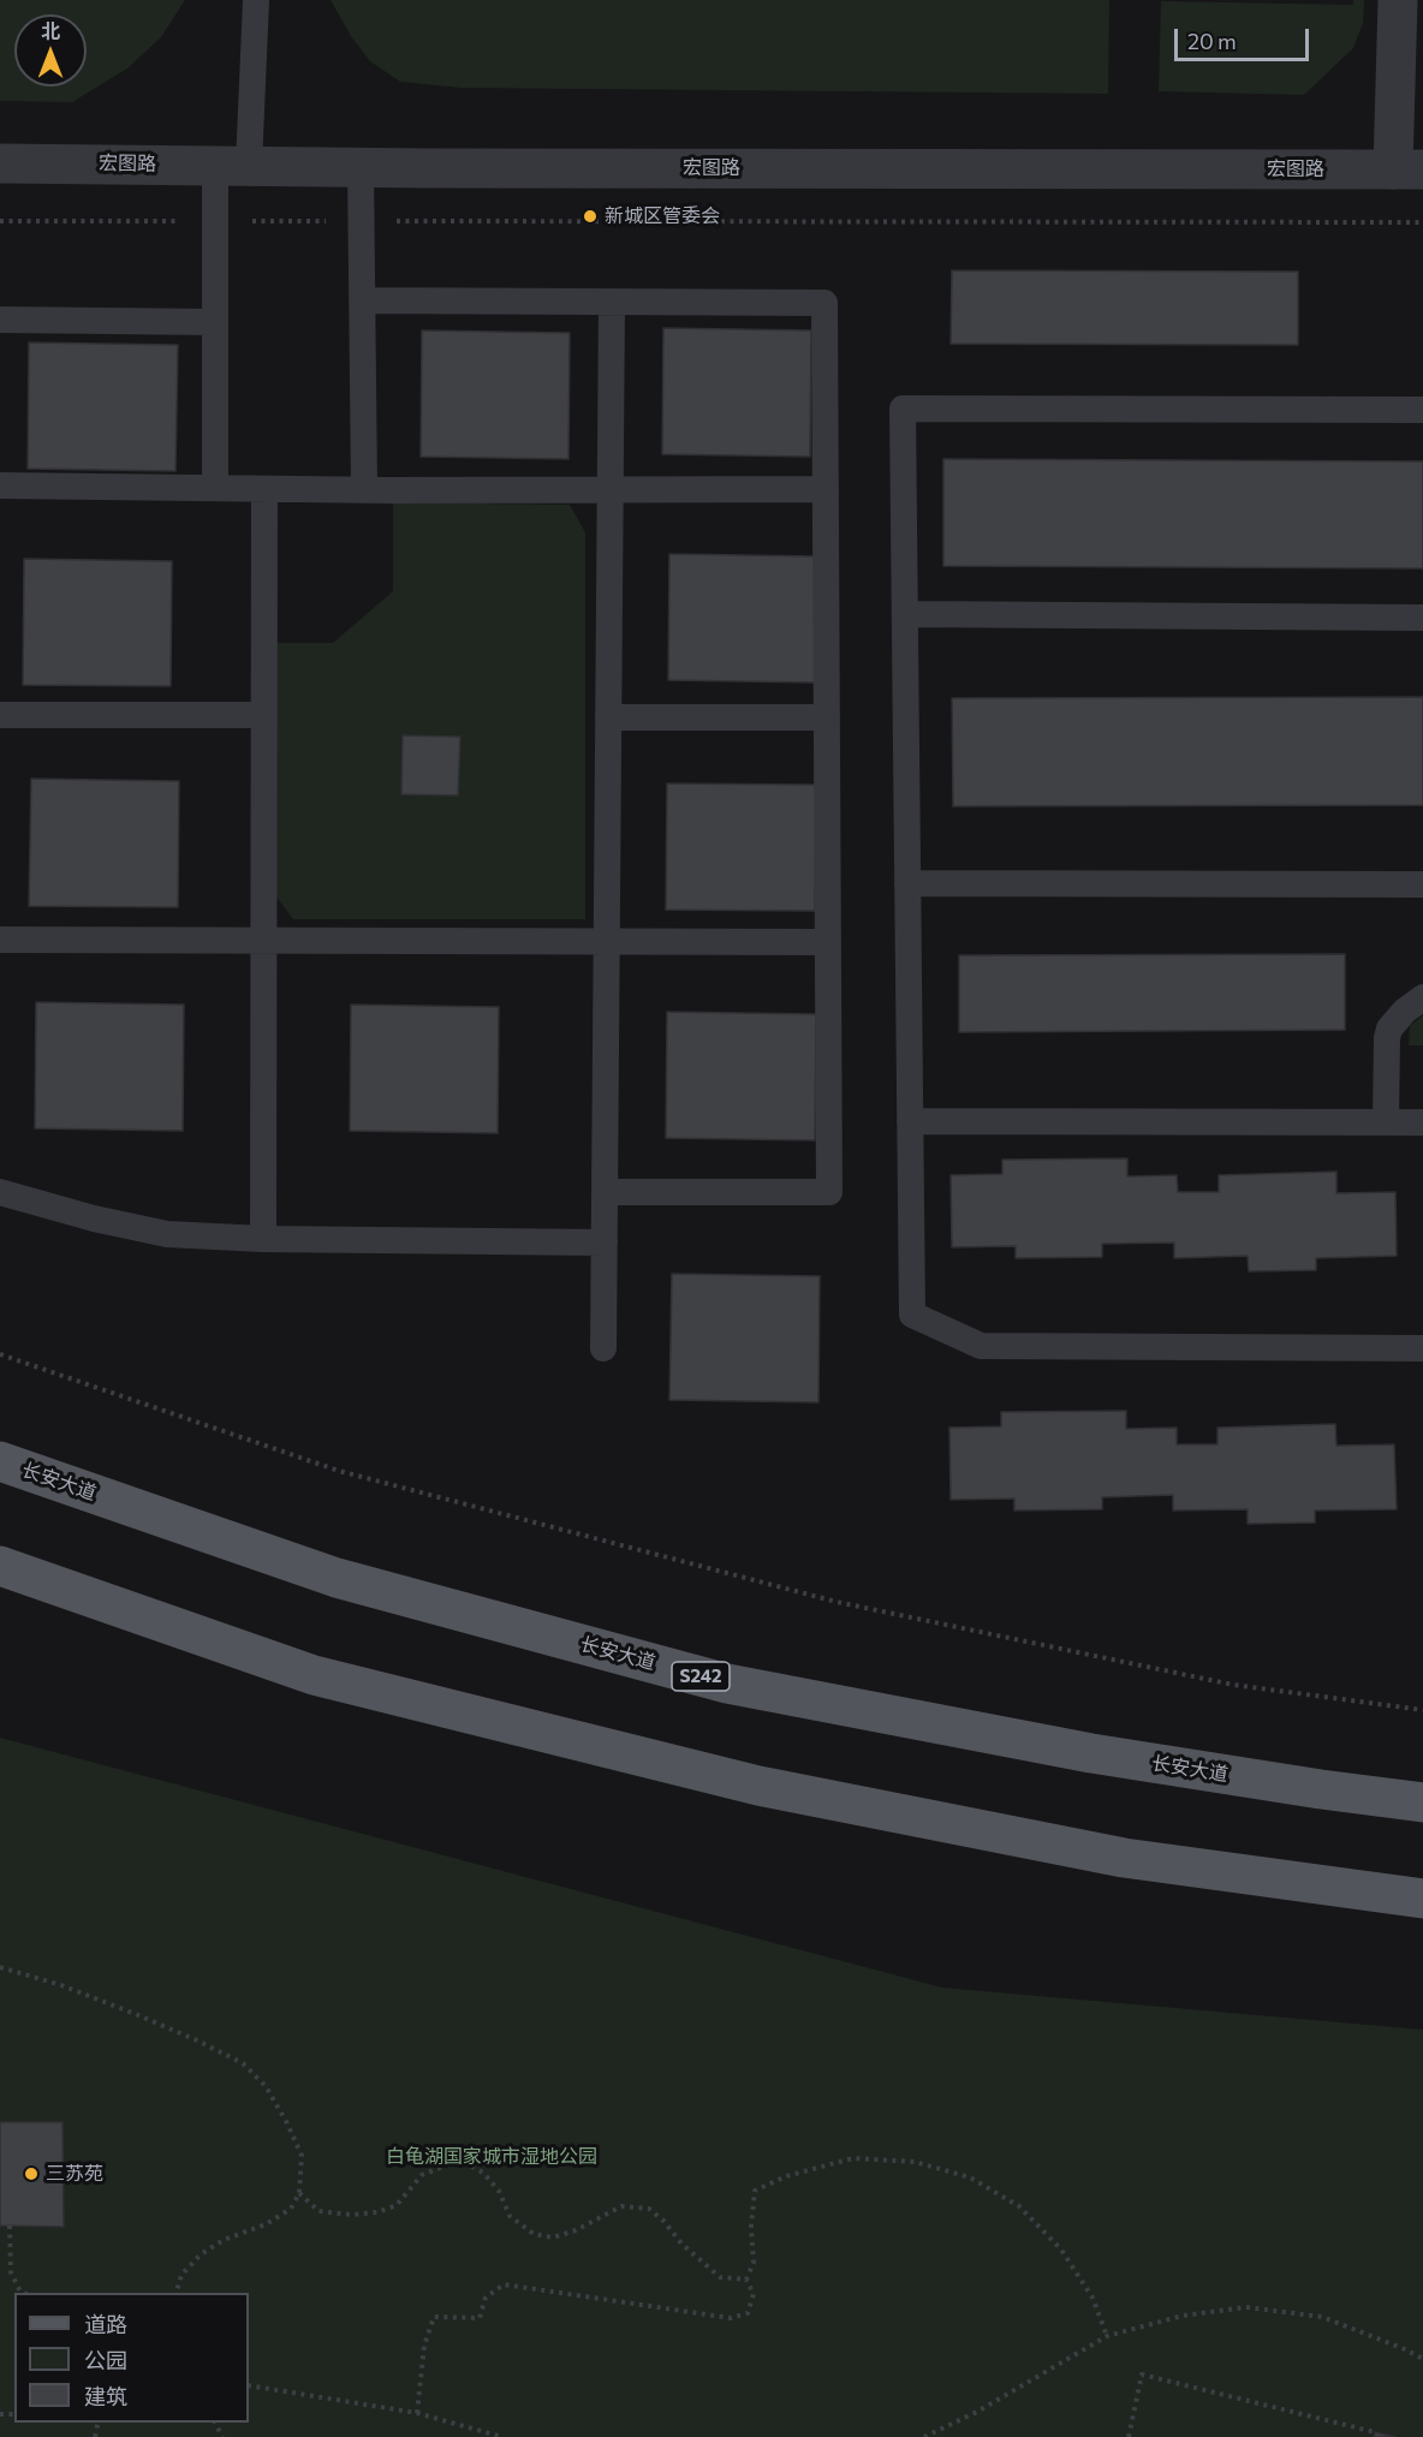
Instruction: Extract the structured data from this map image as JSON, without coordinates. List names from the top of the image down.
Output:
{
  "streets": {
    "main road": ["长安大道", "S242"],
    "street": ["宏图路"]
  },
  "parks": ["白龟湖国家城市湿地公园"],
  "places": ["新城区管委会", "三苏苑"],
  "legend": ["道路", "公园", "建筑"],
  "scale_bar": "20 m",
  "north": "top"
}
